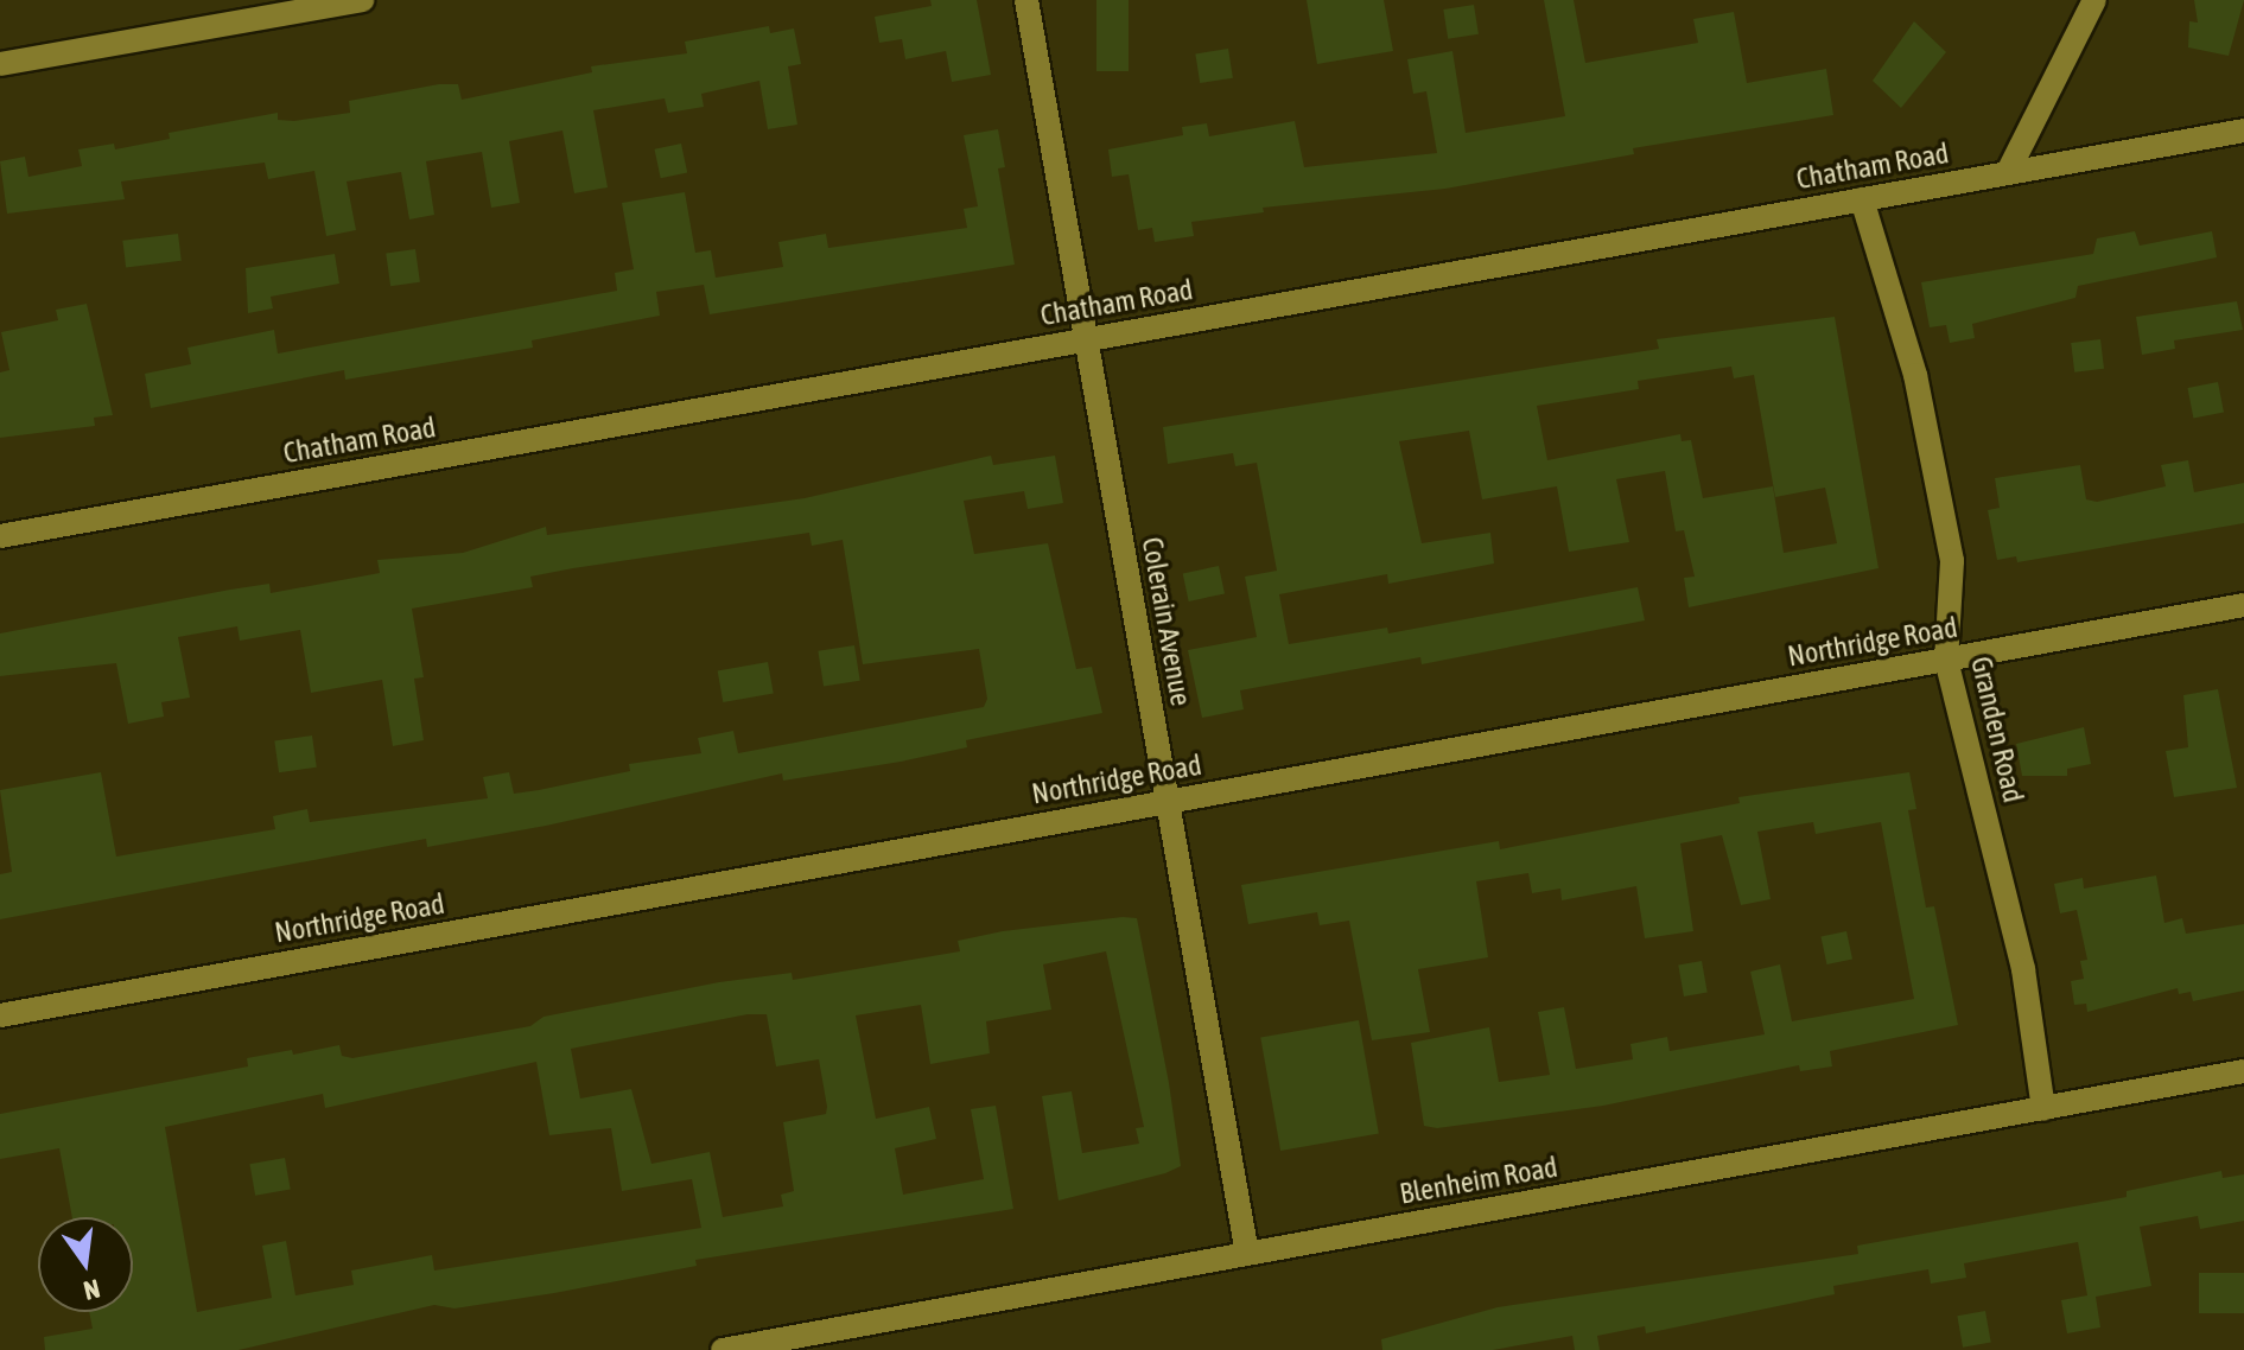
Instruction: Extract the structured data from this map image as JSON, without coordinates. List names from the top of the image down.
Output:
{
  "streets": {
    "street": [
      "Chatham Road",
      "Colerain Avenue",
      "Northridge Road",
      "Granden Road",
      "Blenheim Road"
    ]
  },
  "crossings": [
    ["Chatham Road", "Colerain Avenue"],
    ["Chatham Road", "Granden Road"],
    ["Colerain Avenue", "Northridge Road"],
    ["Colerain Avenue", "Blenheim Road"],
    ["Northridge Road", "Granden Road"],
    ["Granden Road", "Blenheim Road"]
  ],
  "north": "bottom"
}
